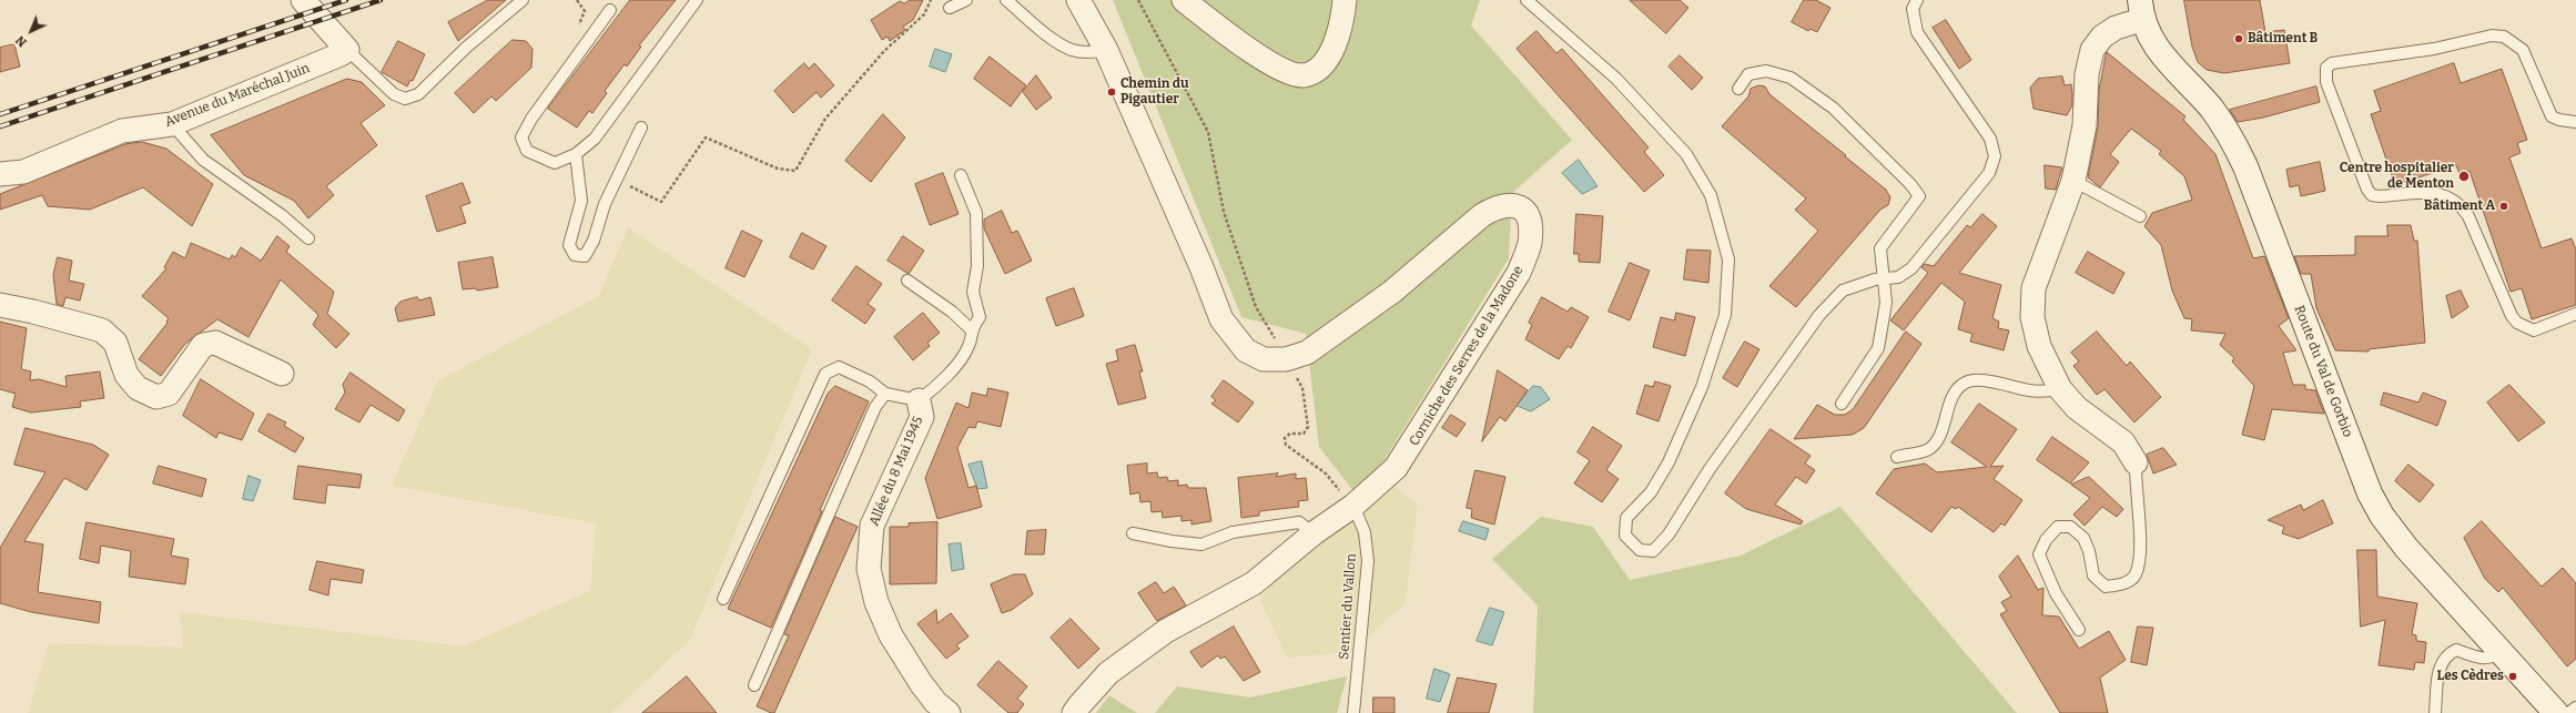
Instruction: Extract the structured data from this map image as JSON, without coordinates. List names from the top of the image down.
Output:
{
  "streets": {
    "street": [
      "Avenue du Maréchal Juin",
      "Corniche des Serres de la Madone",
      "Route du Val de Gorbio",
      "Allée du 8 Mai 1945"
    ],
    "lane": ["Sentier du Vallon"]
  },
  "crossings": [
    ["Corniche des Serres de la Madone", "Sentier du Vallon"]
  ],
  "places": [
    "Bâtiment B",
    "Chemin du Pigautier",
    "Centre hospitalier de Menton",
    "Bâtiment A",
    "Les Cèdres"
  ],
  "north": "bottom left"
}
